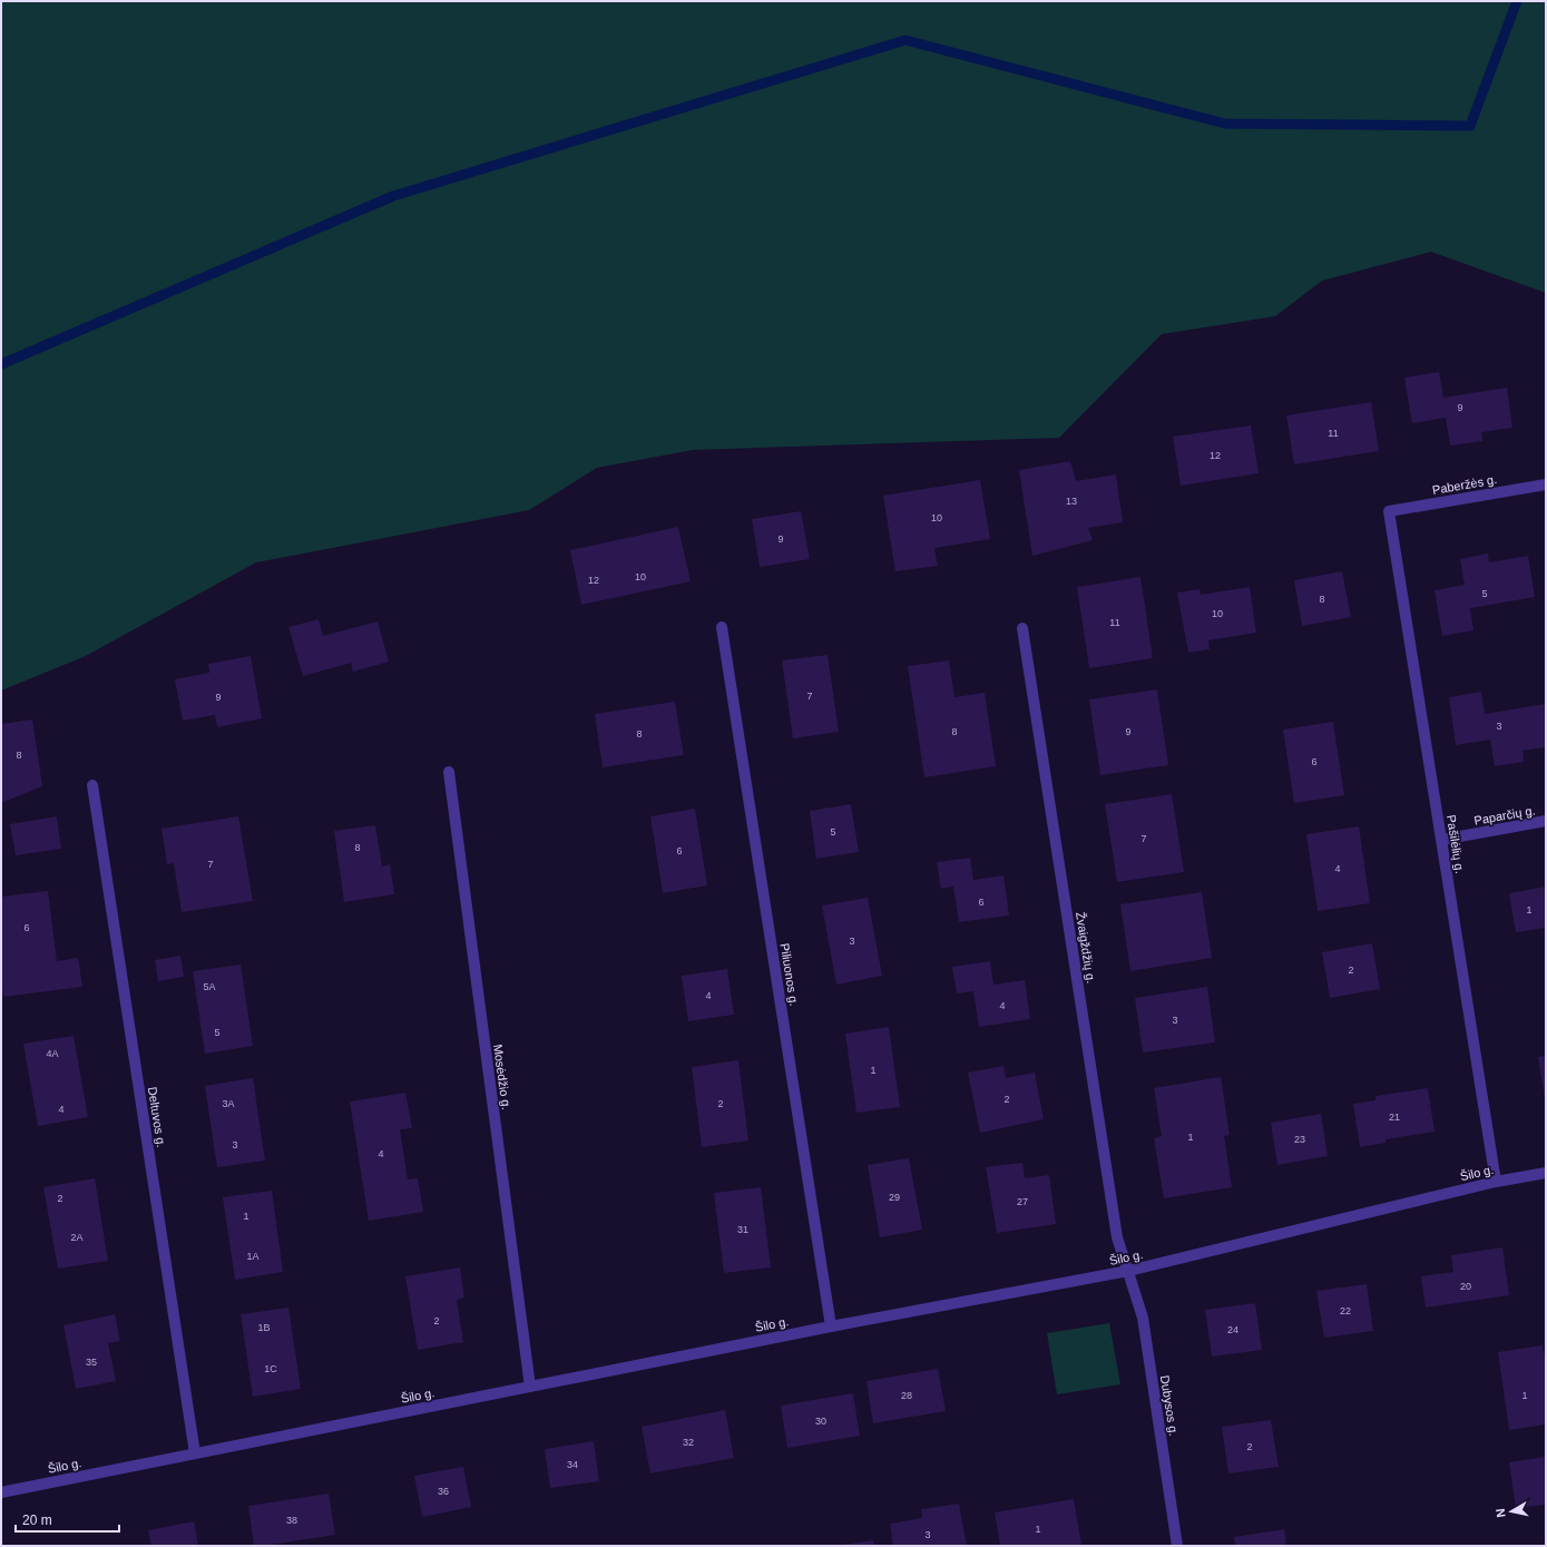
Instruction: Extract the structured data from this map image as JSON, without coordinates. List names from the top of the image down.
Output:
{
  "streets": {
    "street": [
      "Paberžės g.",
      "Paparčių g.",
      "Pašilėlių g.",
      "Žvaigždžių g.",
      "Piliuonos g.",
      "Mosėdžio g.",
      "Deltuvos g.",
      "Šilo g.",
      "Dubysos g."
    ]
  },
  "crossings": [
    ["Paberžės g.", "Pašilėlių g."],
    ["Paparčių g.", "Pašilėlių g."],
    ["Pašilėlių g.", "Šilo g."],
    ["Žvaigždžių g.", "Šilo g."],
    ["Žvaigždžių g.", "Dubysos g."],
    ["Piliuonos g.", "Šilo g."],
    ["Mosėdžio g.", "Šilo g."],
    ["Deltuvos g.", "Šilo g."],
    ["Šilo g.", "Dubysos g."]
  ],
  "house_numbers": [
    "9",
    "11",
    "12",
    "13",
    "10",
    "9",
    "10",
    "12",
    "5",
    "8",
    "10",
    "11",
    "7",
    "9",
    "3",
    "8",
    "9",
    "8",
    "8",
    "6",
    "5",
    "7",
    "8",
    "6",
    "7",
    "4",
    "6",
    "1",
    "6",
    "3",
    "2",
    "5A",
    "4",
    "4",
    "3",
    "5",
    "4A",
    "1",
    "2",
    "3A",
    "2",
    "4",
    "21",
    "1",
    "23",
    "3",
    "4",
    "29",
    "2",
    "27",
    "1",
    "31",
    "2A",
    "1A",
    "20",
    "22",
    "2",
    "1B",
    "24",
    "35",
    "1C",
    "28",
    "1",
    "30",
    "32",
    "2",
    "34",
    "36",
    "38",
    "1",
    "3"
  ],
  "scale_bar": "20 m",
  "north": "left"
}
